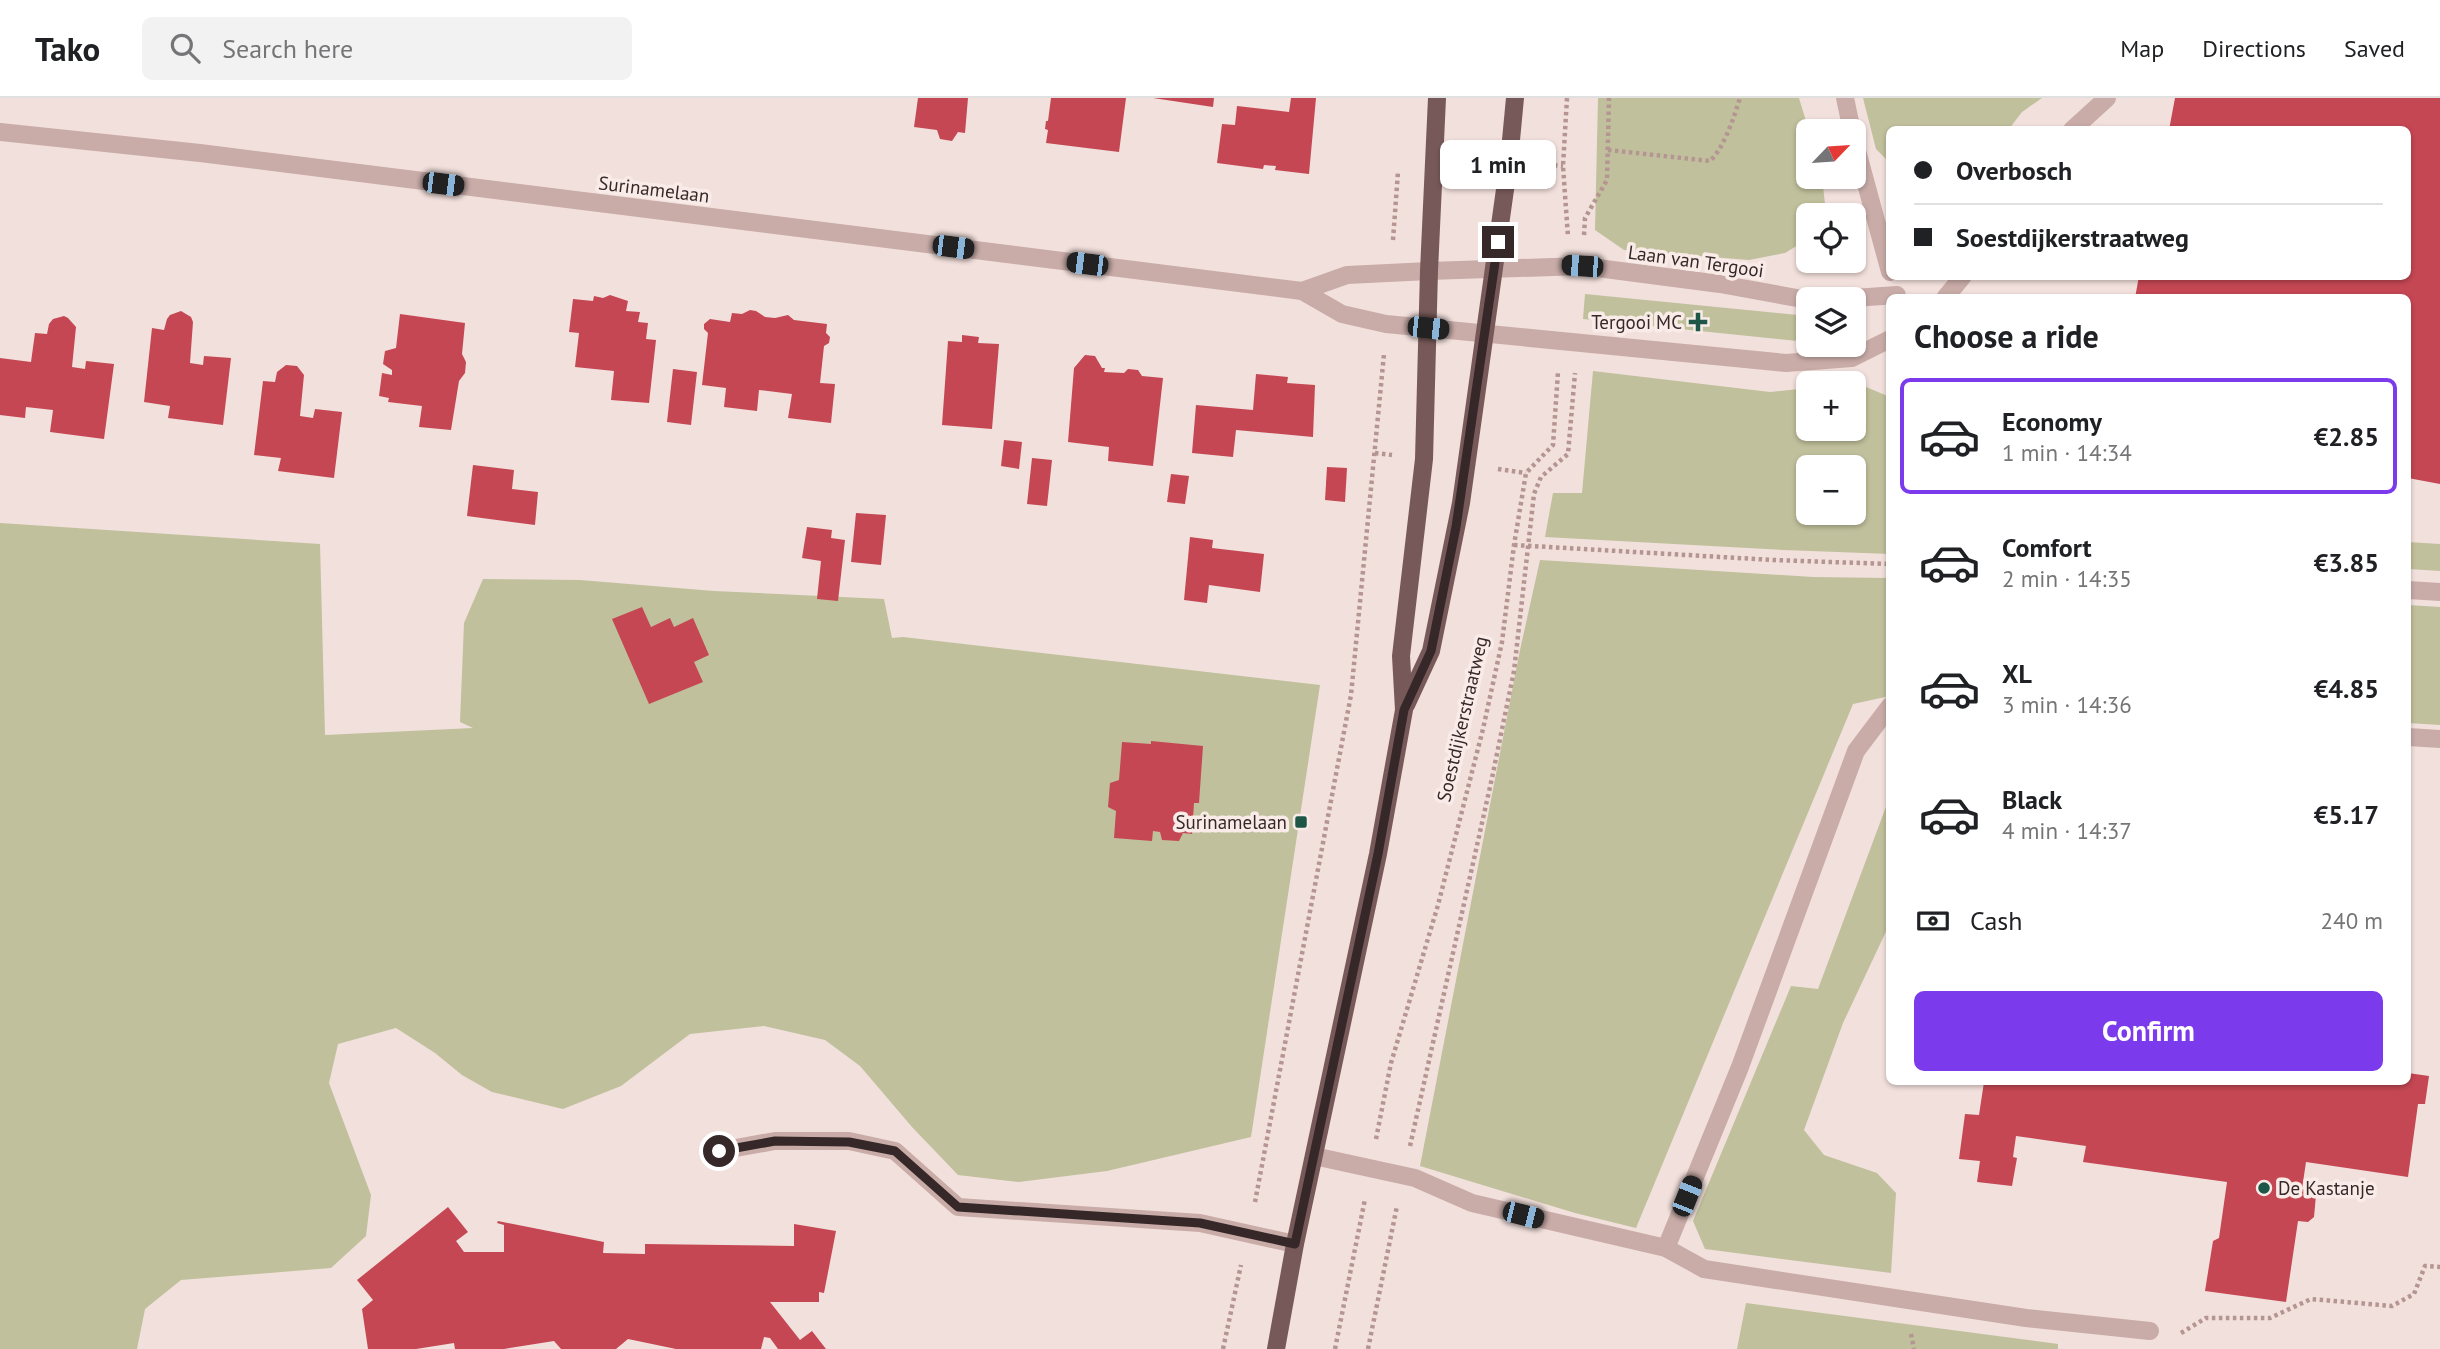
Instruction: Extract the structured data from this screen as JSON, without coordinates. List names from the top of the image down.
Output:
{
  "streets": {
    "street": ["Surinamelaan", "Laan van Tergooi"],
    "path": ["Soestdijkerstraatweg"]
  },
  "crossings": [
    ["Surinamelaan", "Laan van Tergooi"]
  ],
  "places": {
    "health": ["Tergooi MC"],
    "transit": ["Surinamelaan"],
    "other": ["De Kastanje"]
  },
  "north": "top right",
  "page": {
    "header": "Tako",
    "search": "Search here",
    "nav": ["Map", "Directions", "Saved"],
    "map_buttons": ["+", "−"],
    "banner": ["Overbosch", "Soestdijkerstraatweg"],
    "bubble": "1 min",
    "heading": "Choose a ride",
    "list": [
      {
        "name": "Economy",
        "note": "1 min · 14:34",
        "value": "€2.85"
      },
      {
        "name": "Comfort",
        "note": "2 min · 14:35",
        "value": "€3.85"
      },
      {
        "name": "XL",
        "note": "3 min · 14:36",
        "value": "€4.85"
      },
      {
        "name": "Black",
        "note": "4 min · 14:37",
        "value": "€5.17"
      }
    ],
    "pay": ["Cash", "240 m"],
    "buttons": "Confirm"
  }
}
